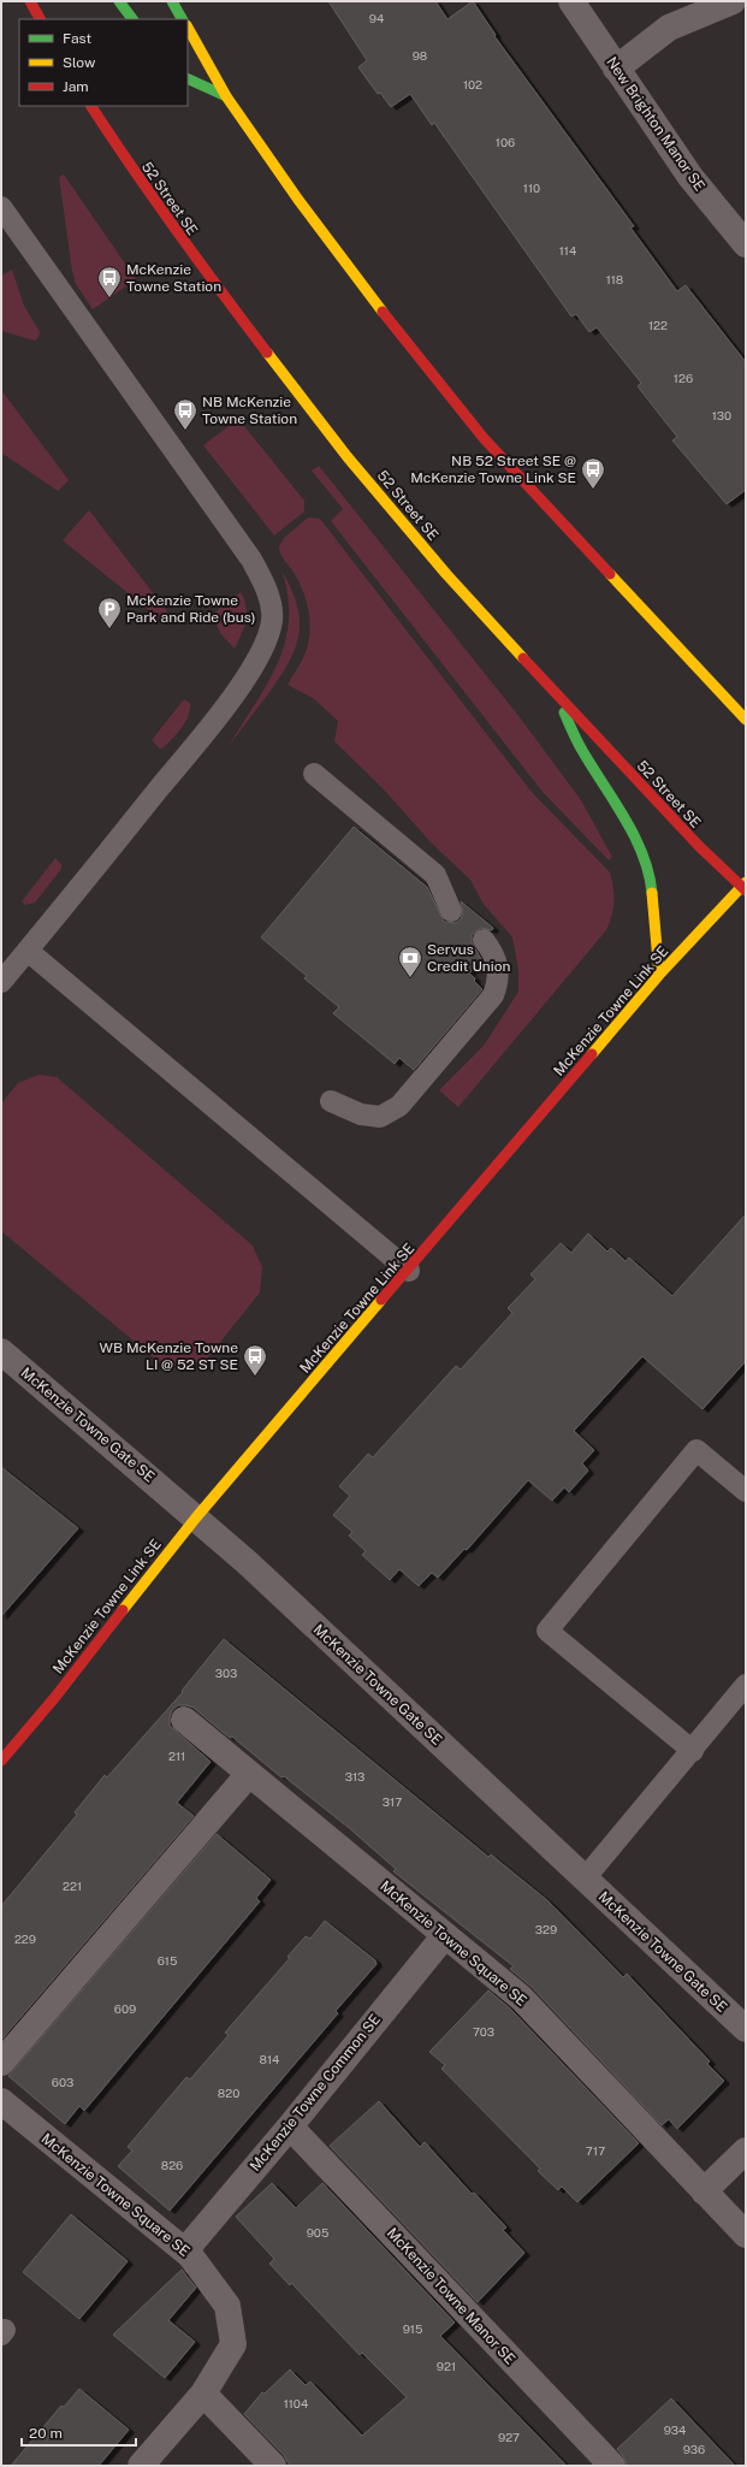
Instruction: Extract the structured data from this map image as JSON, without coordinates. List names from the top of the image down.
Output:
{
  "streets": {
    "main road": ["52 Street SE", "McKenzie Towne Link SE"],
    "street": [
      "New Brighton Manor SE",
      "McKenzie Towne Gate SE",
      "McKenzie Towne Square SE",
      "McKenzie Towne Common SE",
      "McKenzie Towne Manor SE"
    ]
  },
  "crossings": [
    ["52 Street SE", "McKenzie Towne Link SE"],
    ["McKenzie Towne Link SE", "McKenzie Towne Gate SE"],
    ["McKenzie Towne Square SE", "McKenzie Towne Common SE"],
    ["McKenzie Towne Common SE", "McKenzie Towne Manor SE"]
  ],
  "places": {
    "bus stop": [
      "McKenzie Towne Station",
      "NB McKenzie Towne Station",
      "NB 52 Street SE @ McKenzie Towne Link SE",
      "WB McKenzie Towne LI @ 52 ST SE"
    ],
    "parking": ["McKenzie Towne Park and Ride (bus)"],
    "bank": ["Servus Credit Union"]
  },
  "house_numbers": [
    "94",
    "98",
    "102",
    "106",
    "110",
    "114",
    "118",
    "122",
    "126",
    "130",
    "303",
    "211",
    "313",
    "317",
    "221",
    "329",
    "229",
    "615",
    "609",
    "703",
    "814",
    "603",
    "820",
    "717",
    "826",
    "905",
    "915",
    "921",
    "1104",
    "934",
    "927",
    "936"
  ],
  "legend": ["Fast", "Slow", "Jam"],
  "scale_bar": "20 m"
}
